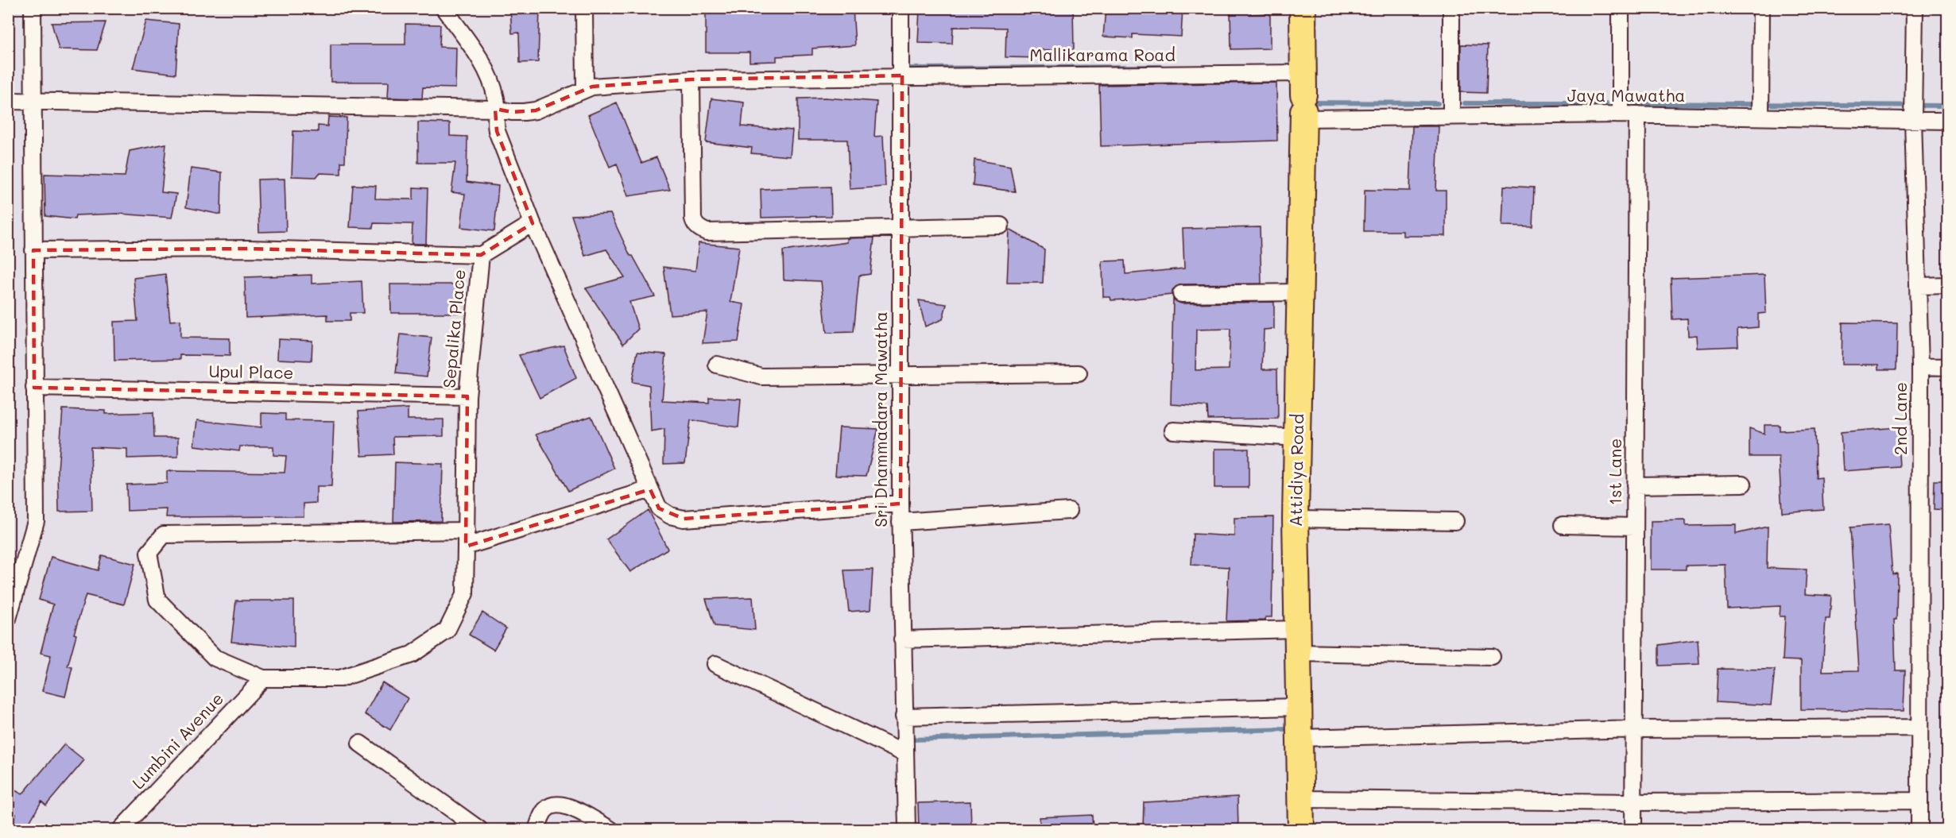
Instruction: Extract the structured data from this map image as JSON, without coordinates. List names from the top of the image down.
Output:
{
  "streets": {
    "main road": ["Attidiya Road"],
    "street": [
      "Mallikarama Road",
      "Jaya Mawatha",
      "Sepalika Place",
      "Upul Place",
      "2nd Lane",
      "Sri Dhammadara Mawatha",
      "1st Lane",
      "Lumbini Avenue"
    ]
  },
  "crossings": [
    ["Mallikarama Road", "Jaya Mawatha"],
    ["Mallikarama Road", "Sri Dhammadara Mawatha"],
    ["Mallikarama Road", "Attidiya Road"],
    ["Jaya Mawatha", "2nd Lane"],
    ["Jaya Mawatha", "Attidiya Road"],
    ["Jaya Mawatha", "1st Lane"],
    ["Sepalika Place", "Upul Place"],
    ["Sepalika Place", "Lumbini Avenue"]
  ]
}
